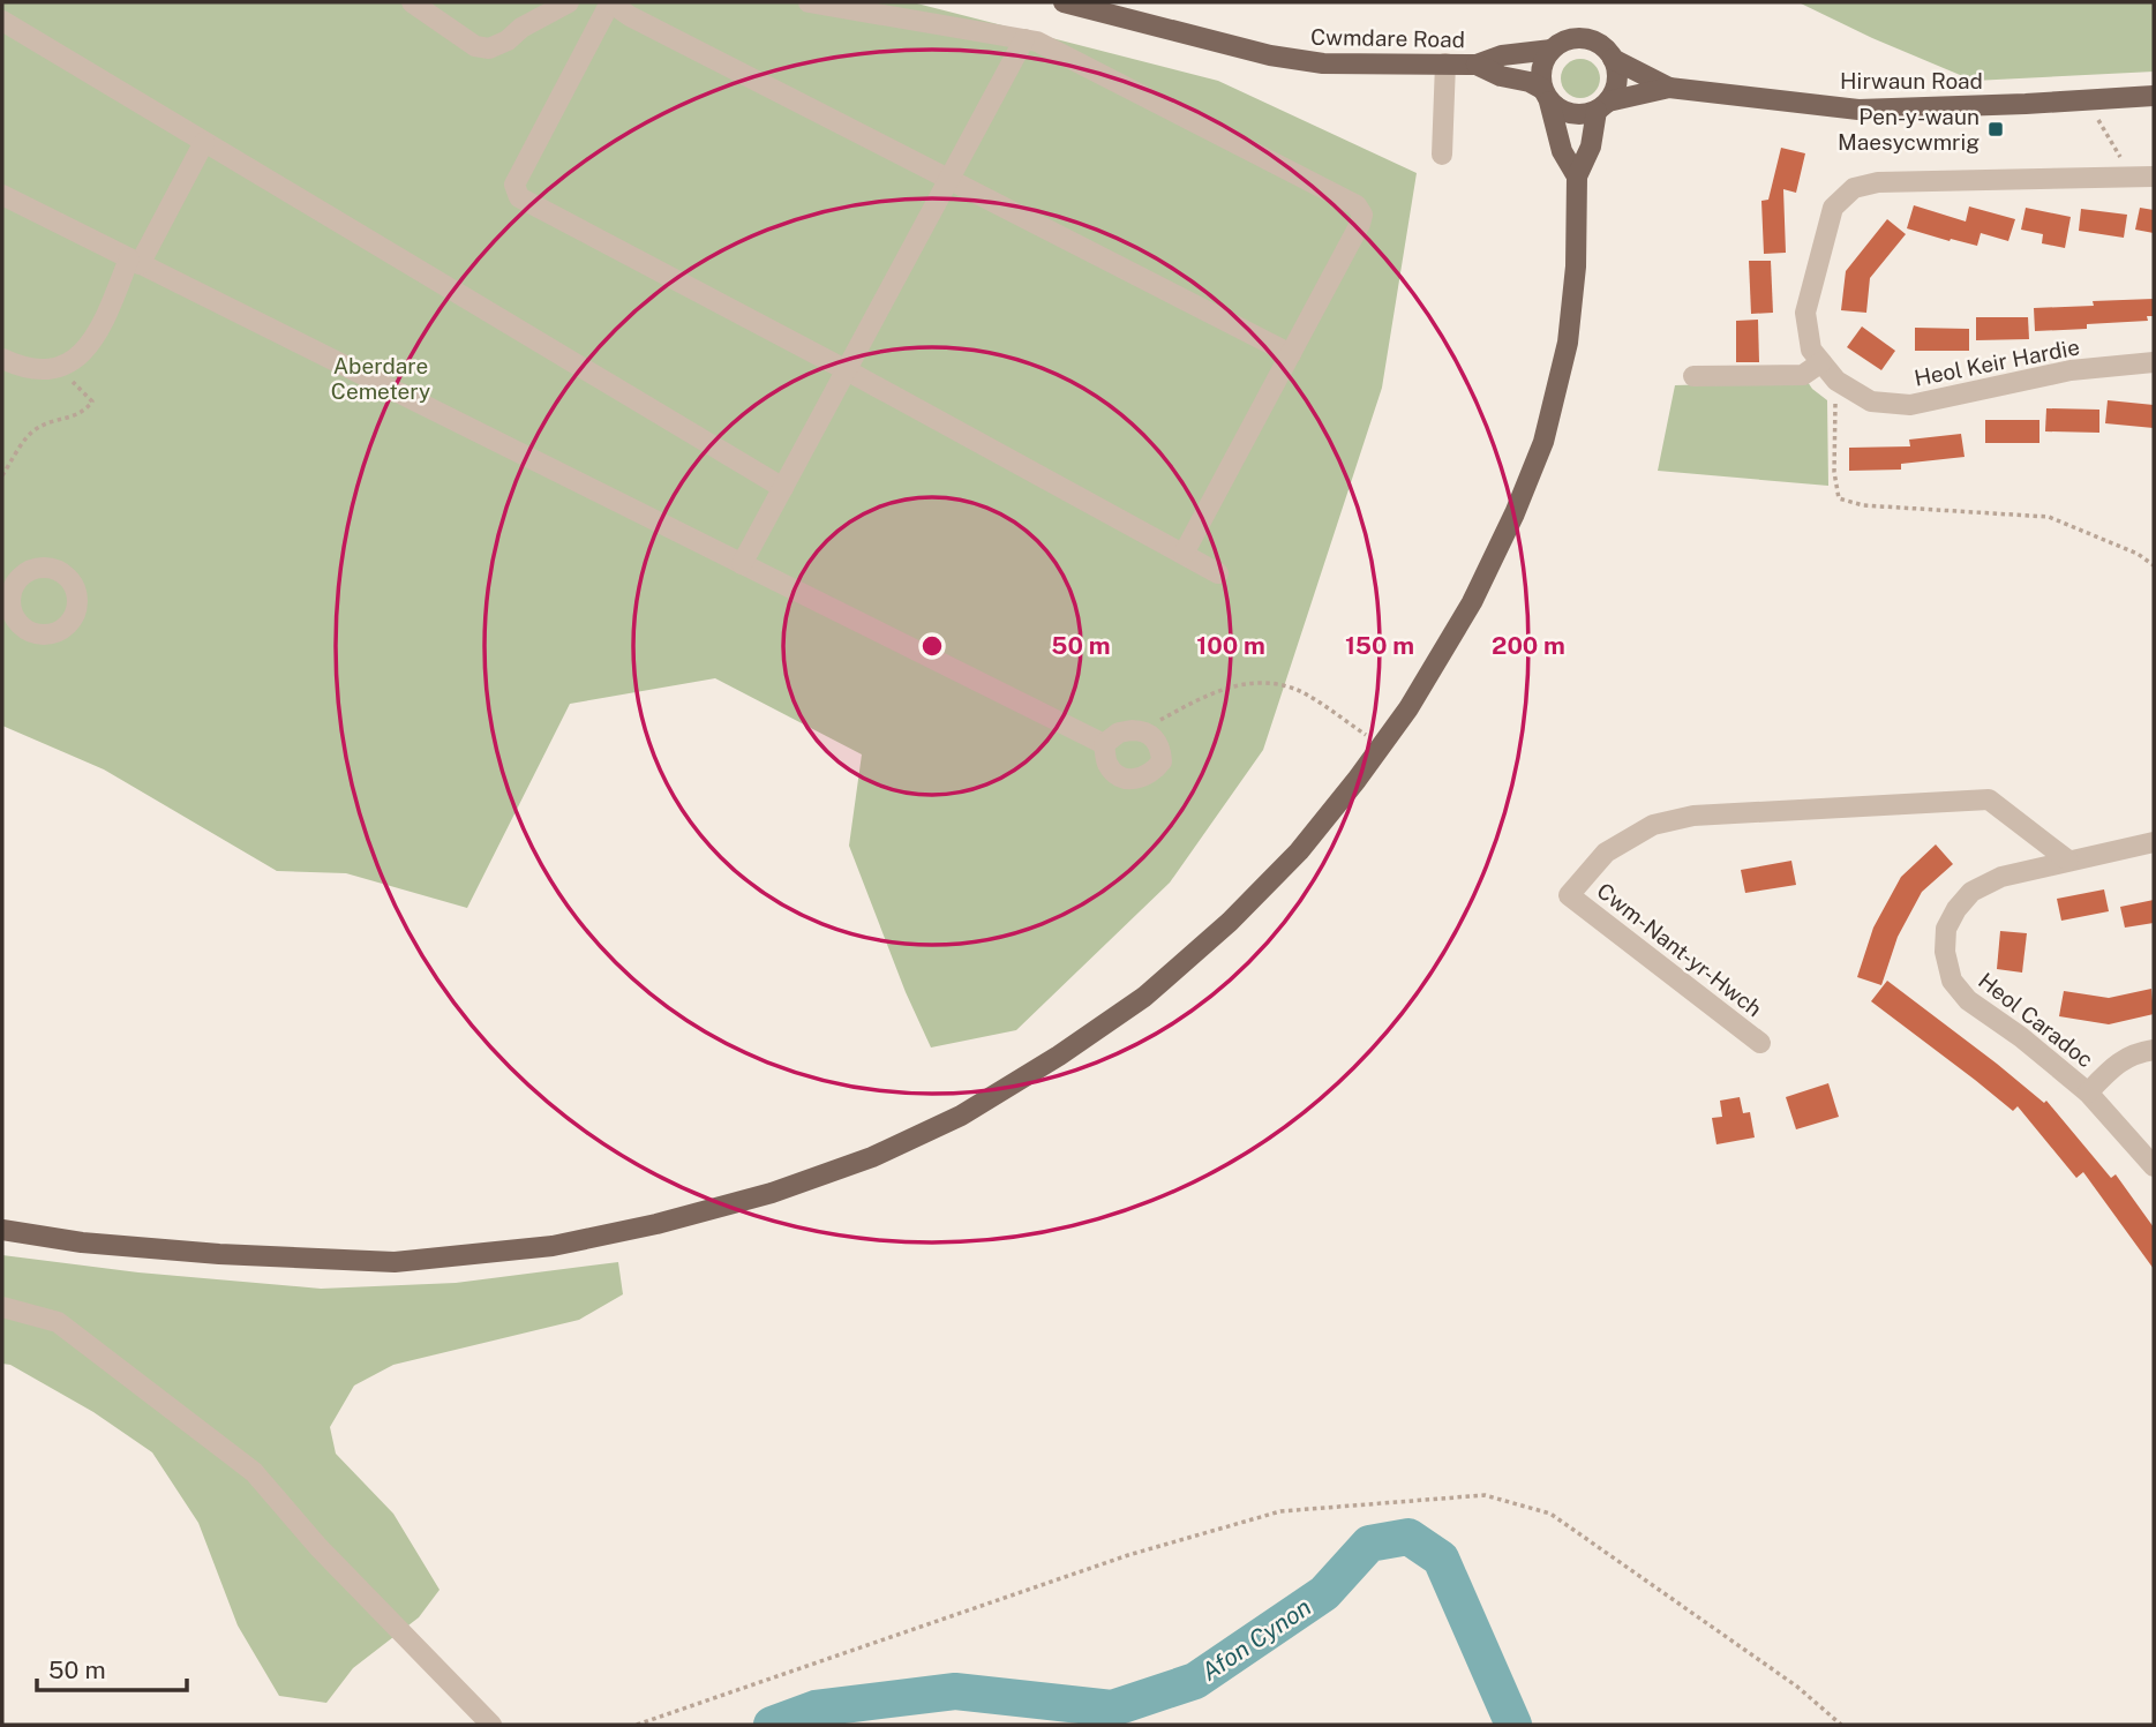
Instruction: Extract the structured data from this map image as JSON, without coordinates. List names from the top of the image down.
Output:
{
  "streets": {
    "main road": ["Cwmdare Road", "Hirwaun Road"],
    "street": ["Heol Keir Hardie", "Cwm-Nant-yr-Hwch", "Heol Caradoc"]
  },
  "crossings": [
    ["Cwmdare Road", "Hirwaun Road"],
    ["Cwm-Nant-yr-Hwch", "Heol Caradoc"]
  ],
  "water": ["Afon Cynon"],
  "parks": ["Aberdare Cemetery"],
  "places": {
    "transit": ["Pen-y-waun Maesycwmrig"]
  },
  "scale_bar": "50 m",
  "rings": [
    "50 m",
    "100 m",
    "150 m",
    "200 m"
  ]
}
